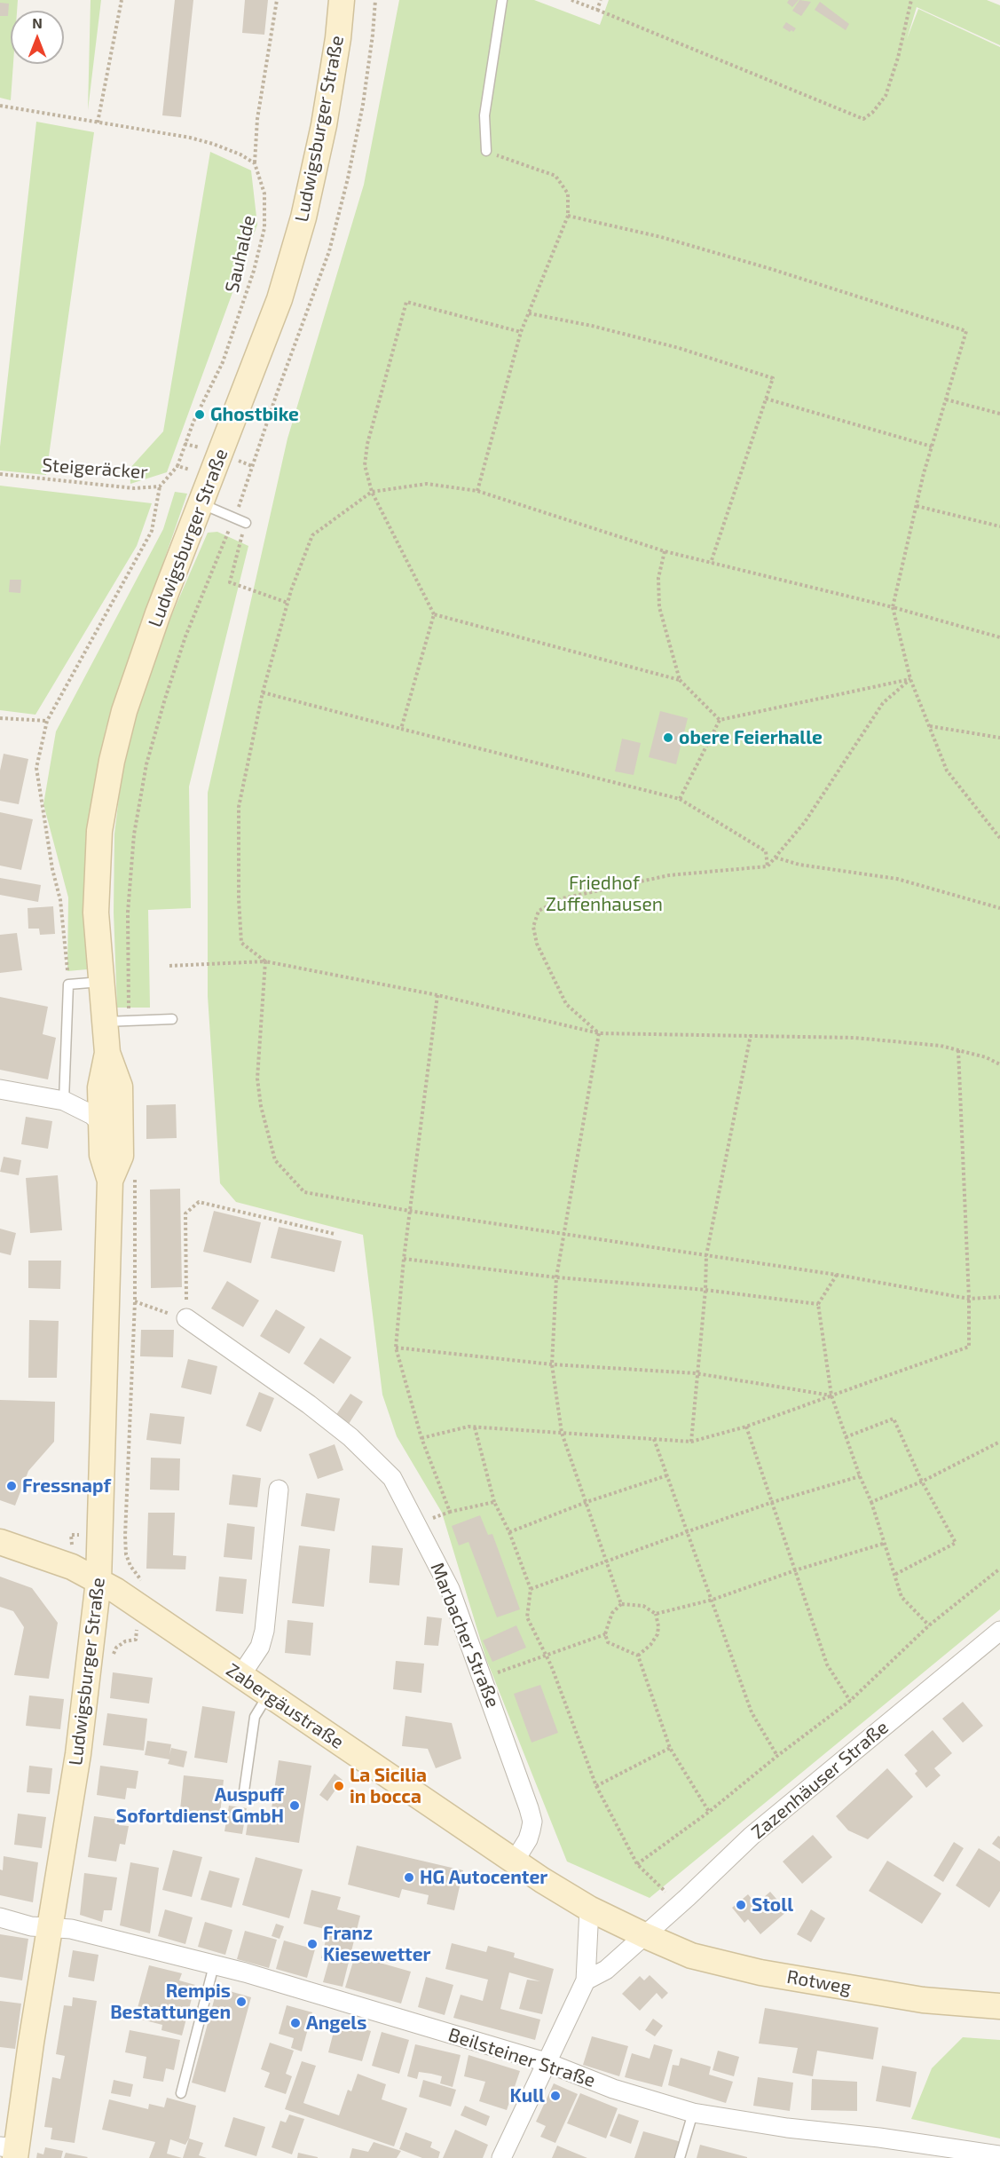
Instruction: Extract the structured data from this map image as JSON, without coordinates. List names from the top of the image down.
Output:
{
  "streets": {
    "main road": ["Ludwigsburger Straße", "Zabergäustraße", "Rotweg"],
    "street": ["Marbacher Straße", "Zazenhäuser Straße", "Beilsteiner Straße"],
    "path": ["Sauhalde", "Steigeräcker"]
  },
  "crossings": [
    ["Ludwigsburger Straße", "Zabergäustraße"],
    ["Ludwigsburger Straße", "Beilsteiner Straße"],
    ["Marbacher Straße", "Zabergäustraße"],
    ["Zabergäustraße", "Zazenhäuser Straße"],
    ["Zabergäustraße", "Rotweg"],
    ["Zazenhäuser Straße", "Rotweg"]
  ],
  "parks": ["Friedhof Zuffenhausen"],
  "places": [
    "Ghostbike",
    "obere Feierhalle",
    "Fressnapf",
    "La Sicilia in bocca",
    "Auspuff Sofortdienst GmbH",
    "HG Autocenter",
    "Stoll",
    "Franz Kiesewetter",
    "Rempis Bestattungen",
    "Angels",
    "Kull"
  ],
  "north": "top"
}
